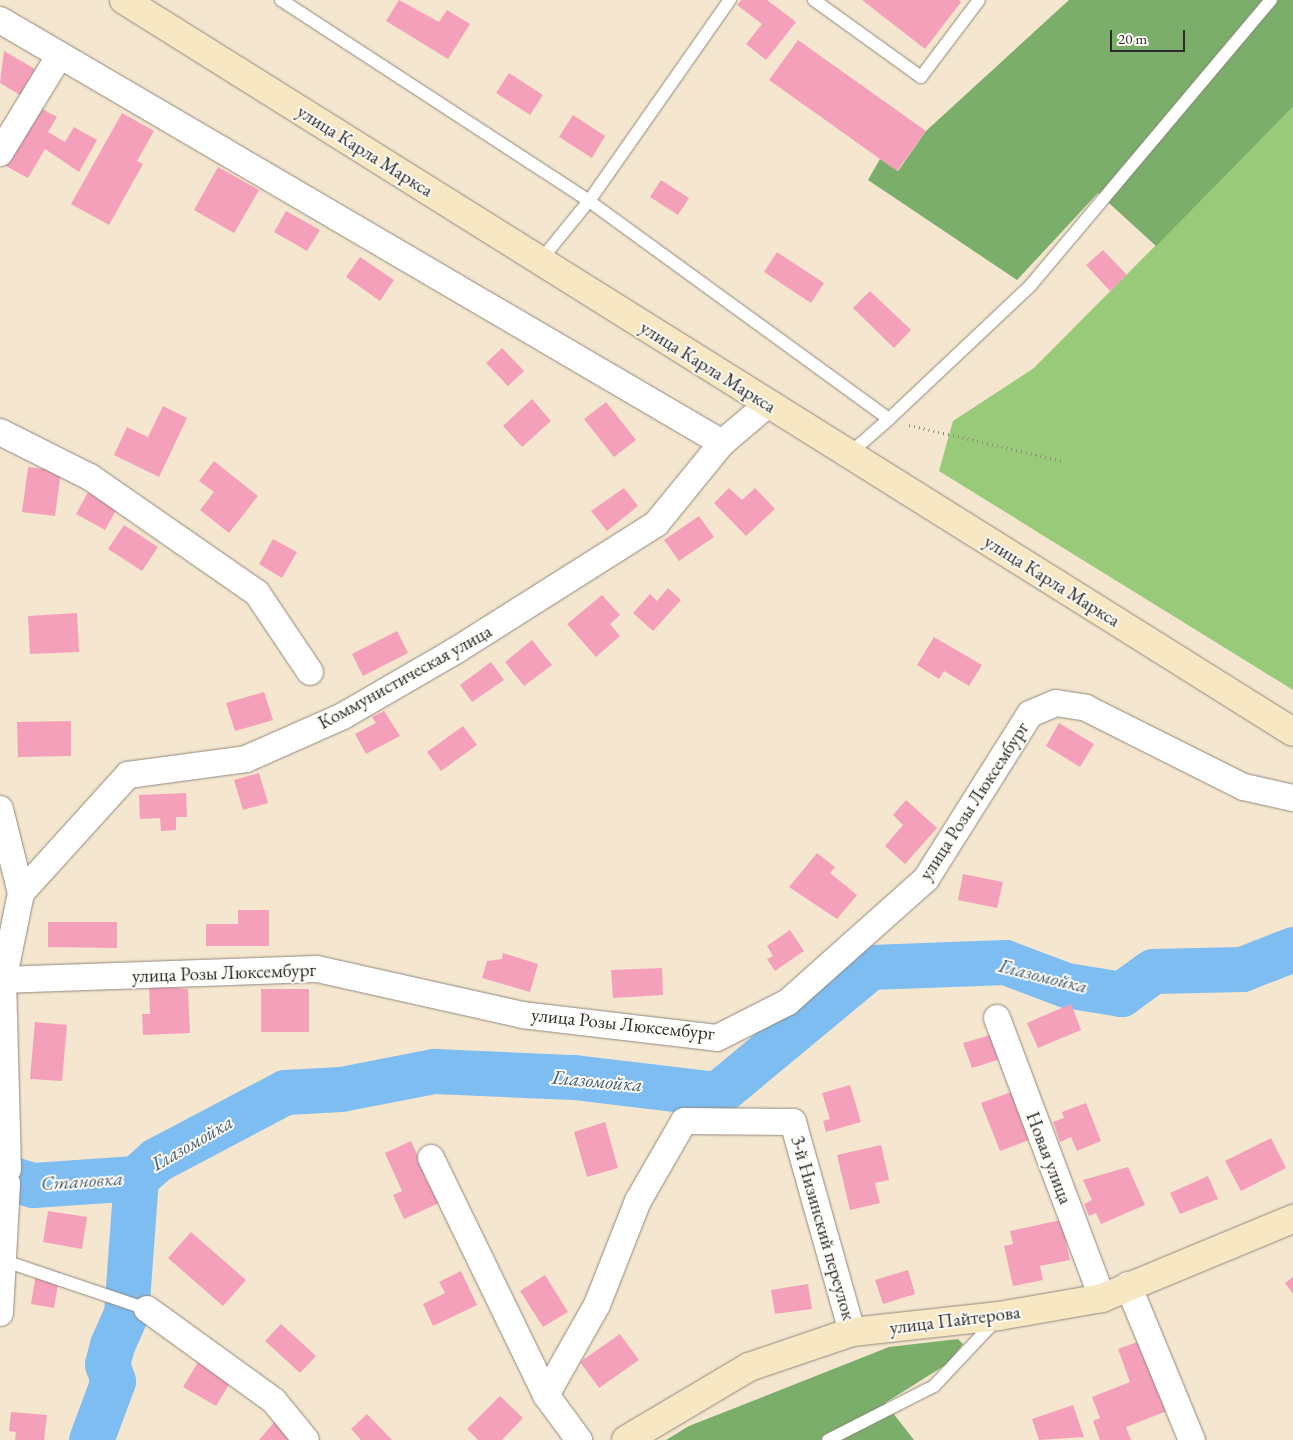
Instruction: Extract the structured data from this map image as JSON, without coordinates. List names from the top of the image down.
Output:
{
  "streets": {
    "main road": ["улица Карла Маркса", "улица Пайтерова"],
    "street": [
      "Коммунистическая улица",
      "улица Розы Люксембург",
      "Новая улица",
      "3-й Низинский переулок"
    ]
  },
  "crossings": [
    ["улица Карла Маркса", "Коммунистическая улица"],
    ["Коммунистическая улица", "улица Розы Люксембург"],
    ["Новая улица", "улица Пайтерова"],
    ["3-й Низинский переулок", "улица Пайтерова"]
  ],
  "water": ["Глазомойка", "Становка"],
  "scale_bar": "20 m"
}
